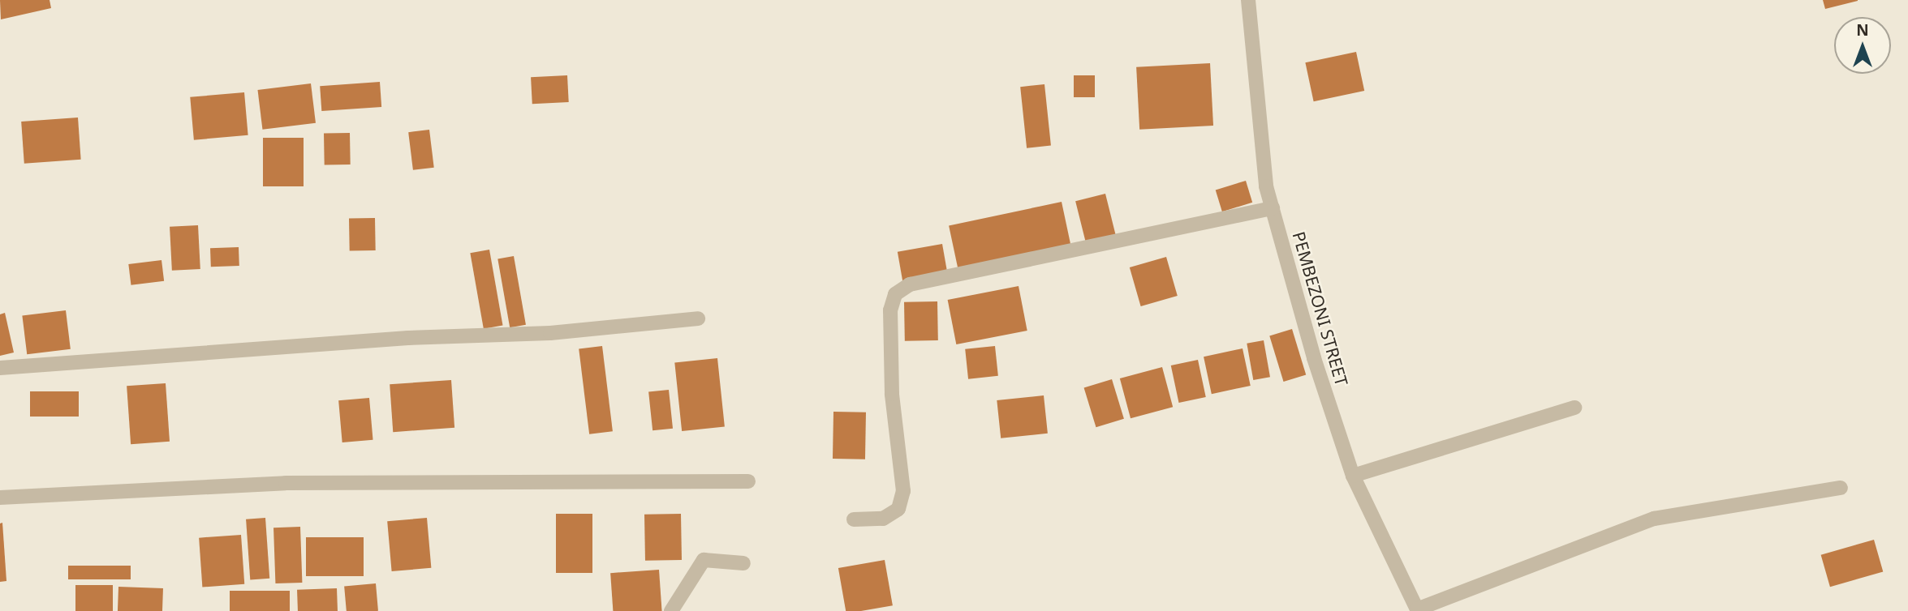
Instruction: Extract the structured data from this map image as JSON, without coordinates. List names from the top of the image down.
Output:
{
  "streets": {
    "street": ["PEMBEZONI STREET"]
  },
  "north": "top"
}
